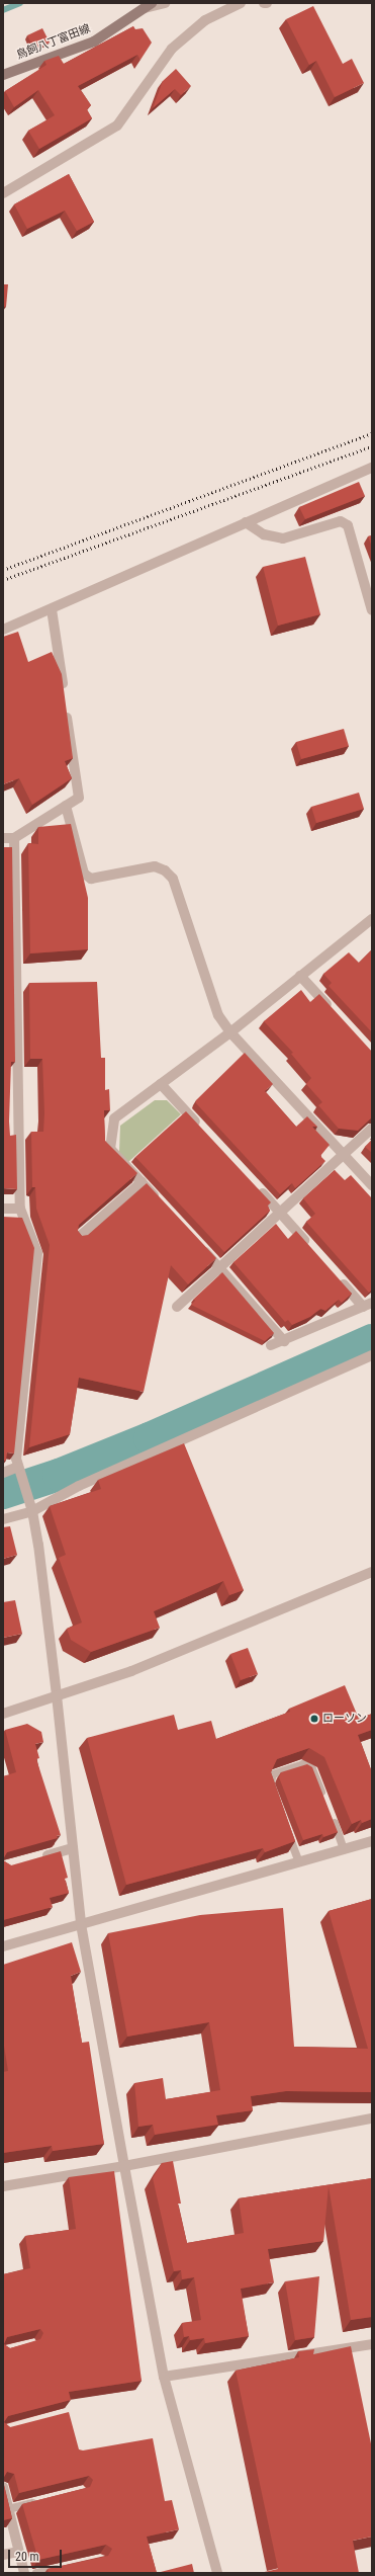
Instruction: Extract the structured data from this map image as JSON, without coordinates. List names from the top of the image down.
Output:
{
  "streets": {
    "main road": ["鳥飼八丁富田線"]
  },
  "places": ["ローソン"],
  "scale_bar": "20 m"
}
